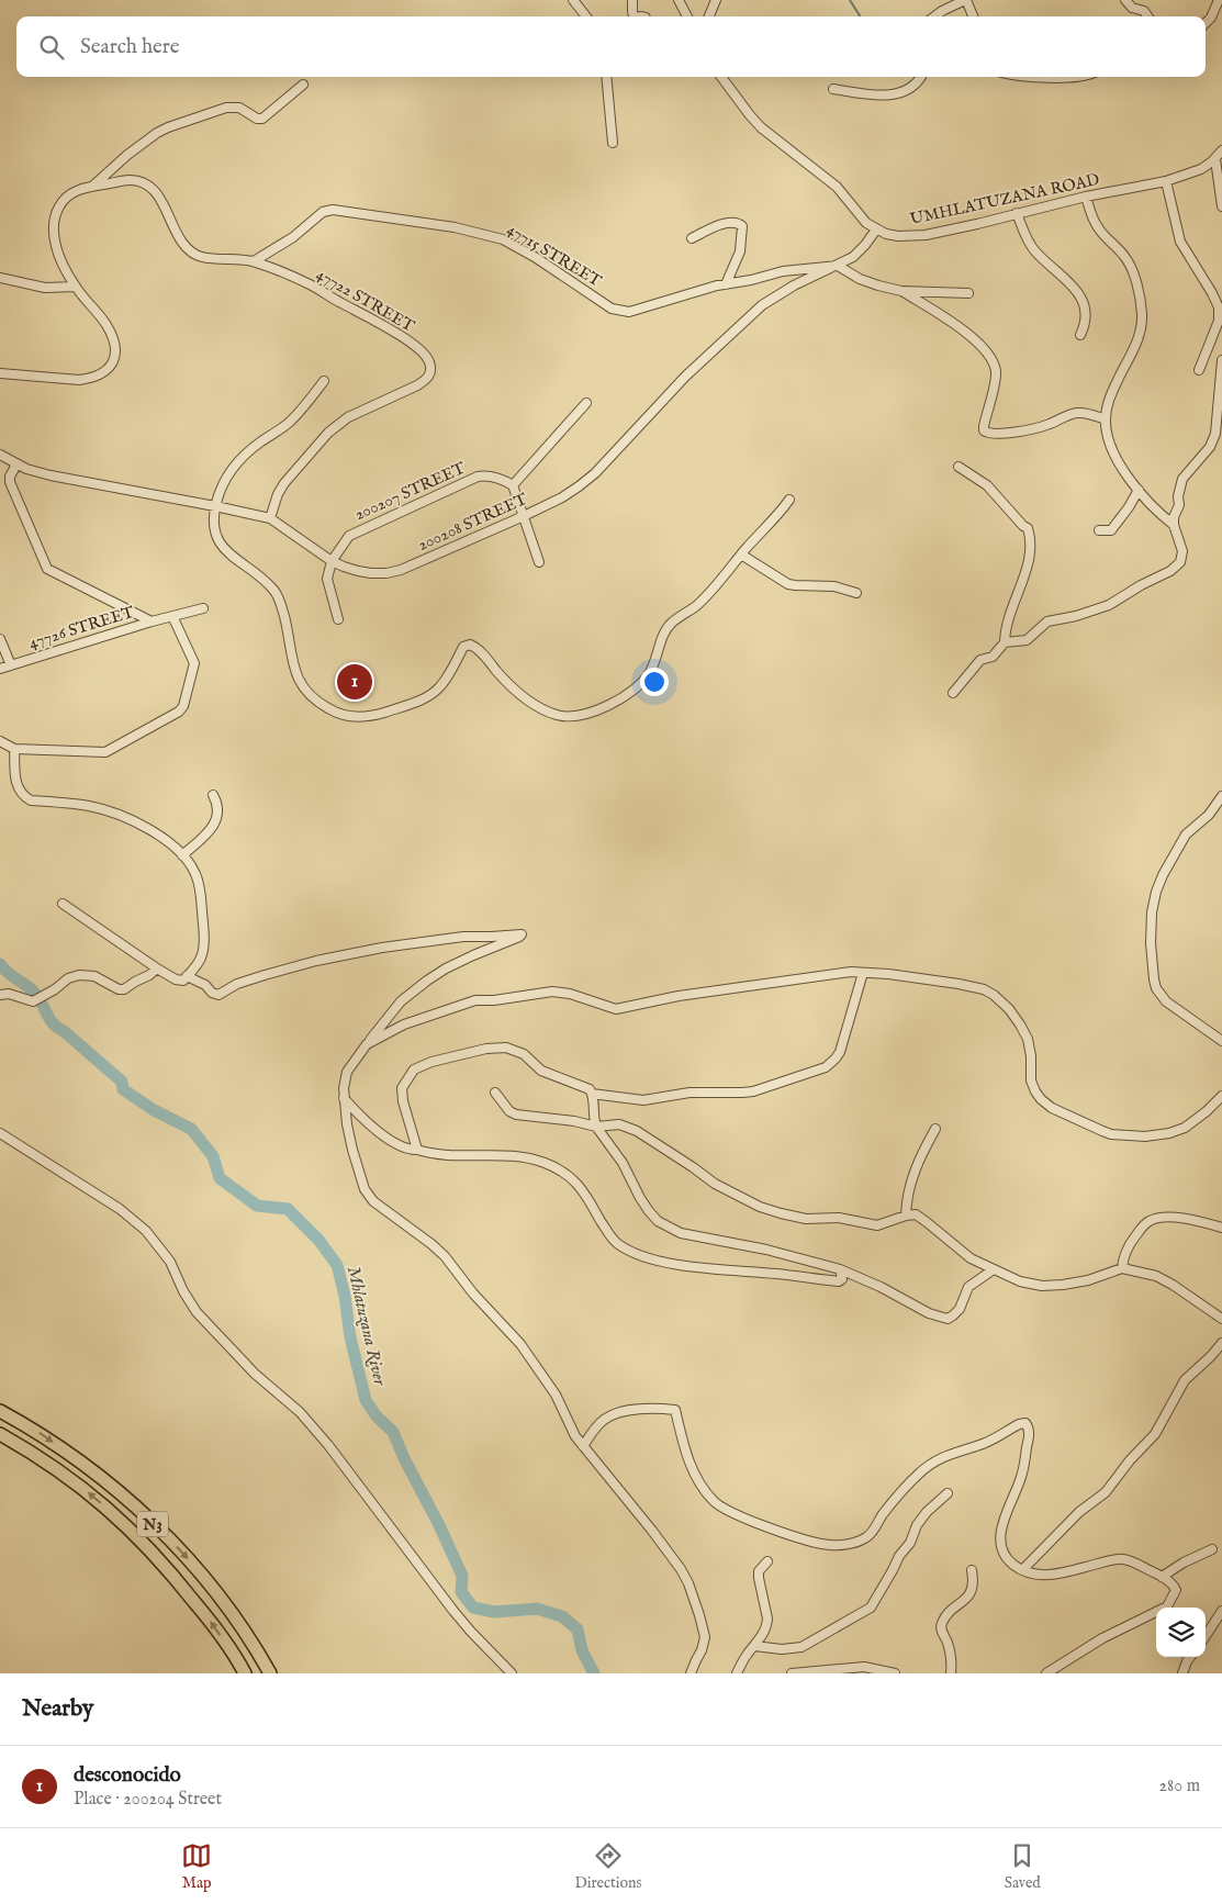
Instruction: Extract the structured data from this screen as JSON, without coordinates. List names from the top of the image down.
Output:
{
  "streets": {
    "highway": ["N3"],
    "street": [
      "UMHLATUZANA ROAD",
      "47715 STREET",
      "47722 STREET",
      "200207 STREET",
      "200208 STREET",
      "47726 STREET"
    ]
  },
  "crossings": [
    ["UMHLATUZANA ROAD", "200208 STREET"],
    ["47715 STREET", "47722 STREET"],
    ["47715 STREET", "200208 STREET"],
    ["47722 STREET", "200208 STREET"],
    ["200207 STREET", "200208 STREET"]
  ],
  "water": ["Mhlatuzana River"],
  "page": {
    "search": "Search here",
    "pins": "1",
    "heading": "Nearby",
    "list": [
      {
        "mark": "1",
        "name": "desconocido",
        "note": "Place · 200204 Street",
        "value": "280 m"
      }
    ],
    "nav": ["Map", "Directions", "Saved"]
  }
}
